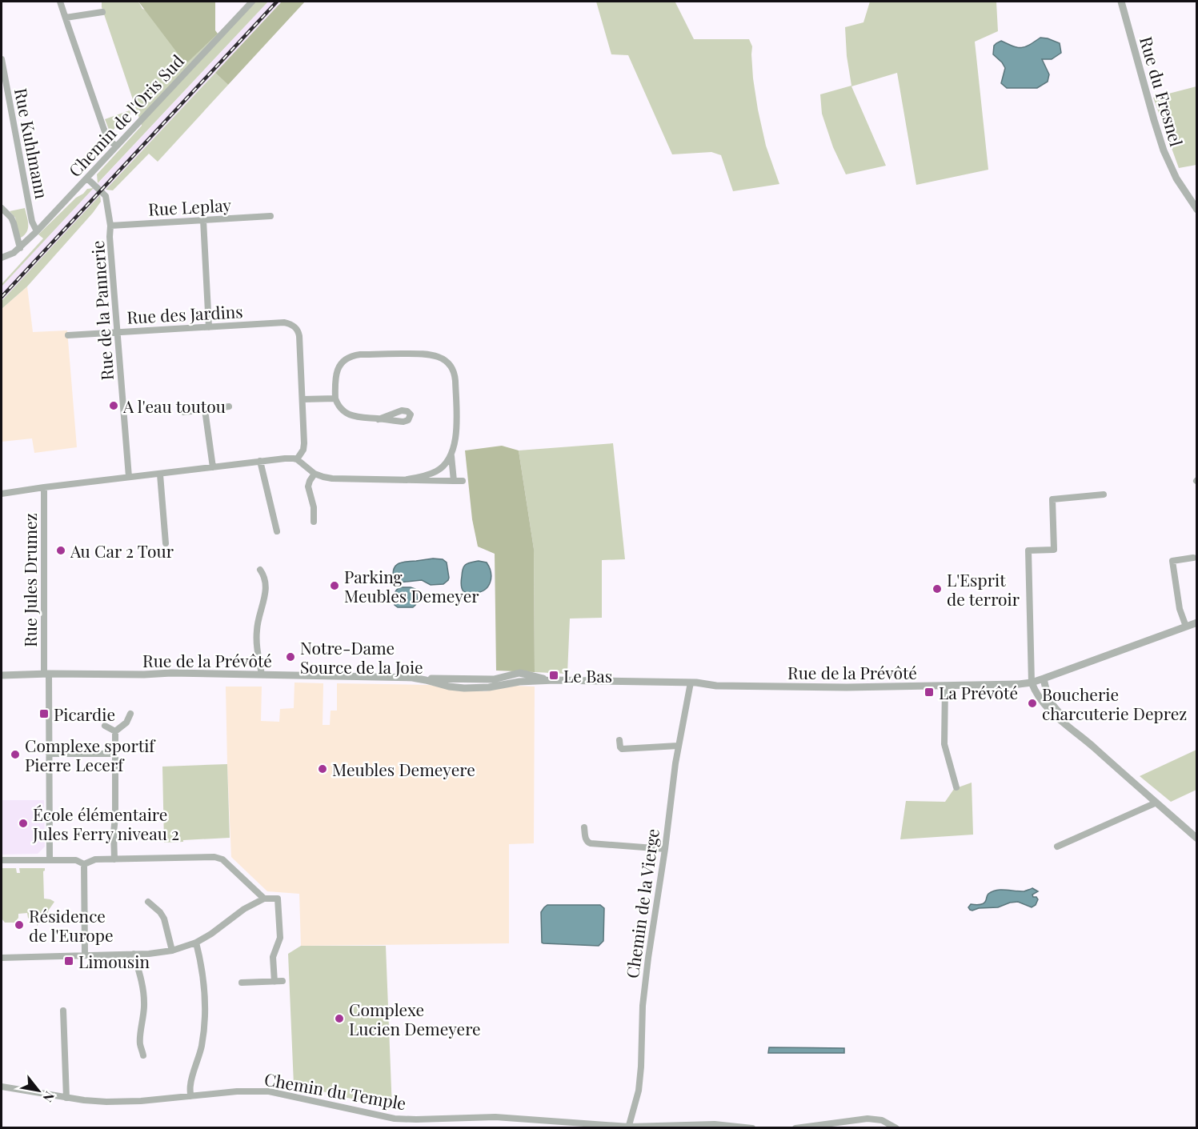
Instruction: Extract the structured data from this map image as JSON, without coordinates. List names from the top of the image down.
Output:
{
  "streets": {
    "street": [
      "Rue du Fresnel",
      "Chemin de l'Oris Sud",
      "Rue Kuhlmann",
      "Rue Leplay",
      "Rue de la Pannerie",
      "Rue des Jardins",
      "Rue Jules Drumez",
      "Rue de la Prévôté",
      "Chemin de la Vierge",
      "Chemin du Temple"
    ]
  },
  "crossings": [
    ["Chemin de l'Oris Sud", "Rue Kuhlmann"],
    ["Chemin de l'Oris Sud", "Rue de la Pannerie"],
    ["Rue Leplay", "Rue de la Pannerie"],
    ["Rue de la Pannerie", "Rue des Jardins"],
    ["Rue Jules Drumez", "Rue de la Prévôté"],
    ["Rue de la Prévôté", "Chemin de la Vierge"],
    ["Chemin de la Vierge", "Chemin du Temple"]
  ],
  "places": {
    "other": [
      "A l'eau toutou",
      "Au Car 2 Tour",
      "Parking Meubles Demeyer",
      "L'Esprit de terroir",
      "Notre-Dame Source de la Joie",
      "Boucherie charcuterie Deprez",
      "Complexe sportif Pierre Lecerf",
      "Meubles Demeyere",
      "École élémentaire Jules Ferry niveau 2",
      "Résidence de l'Europe",
      "Complexe Lucien Demeyere"
    ],
    "transit": [
      "Le Bas",
      "La Prévôté",
      "Picardie",
      "Limousin"
    ]
  },
  "north": "bottom right"
}
